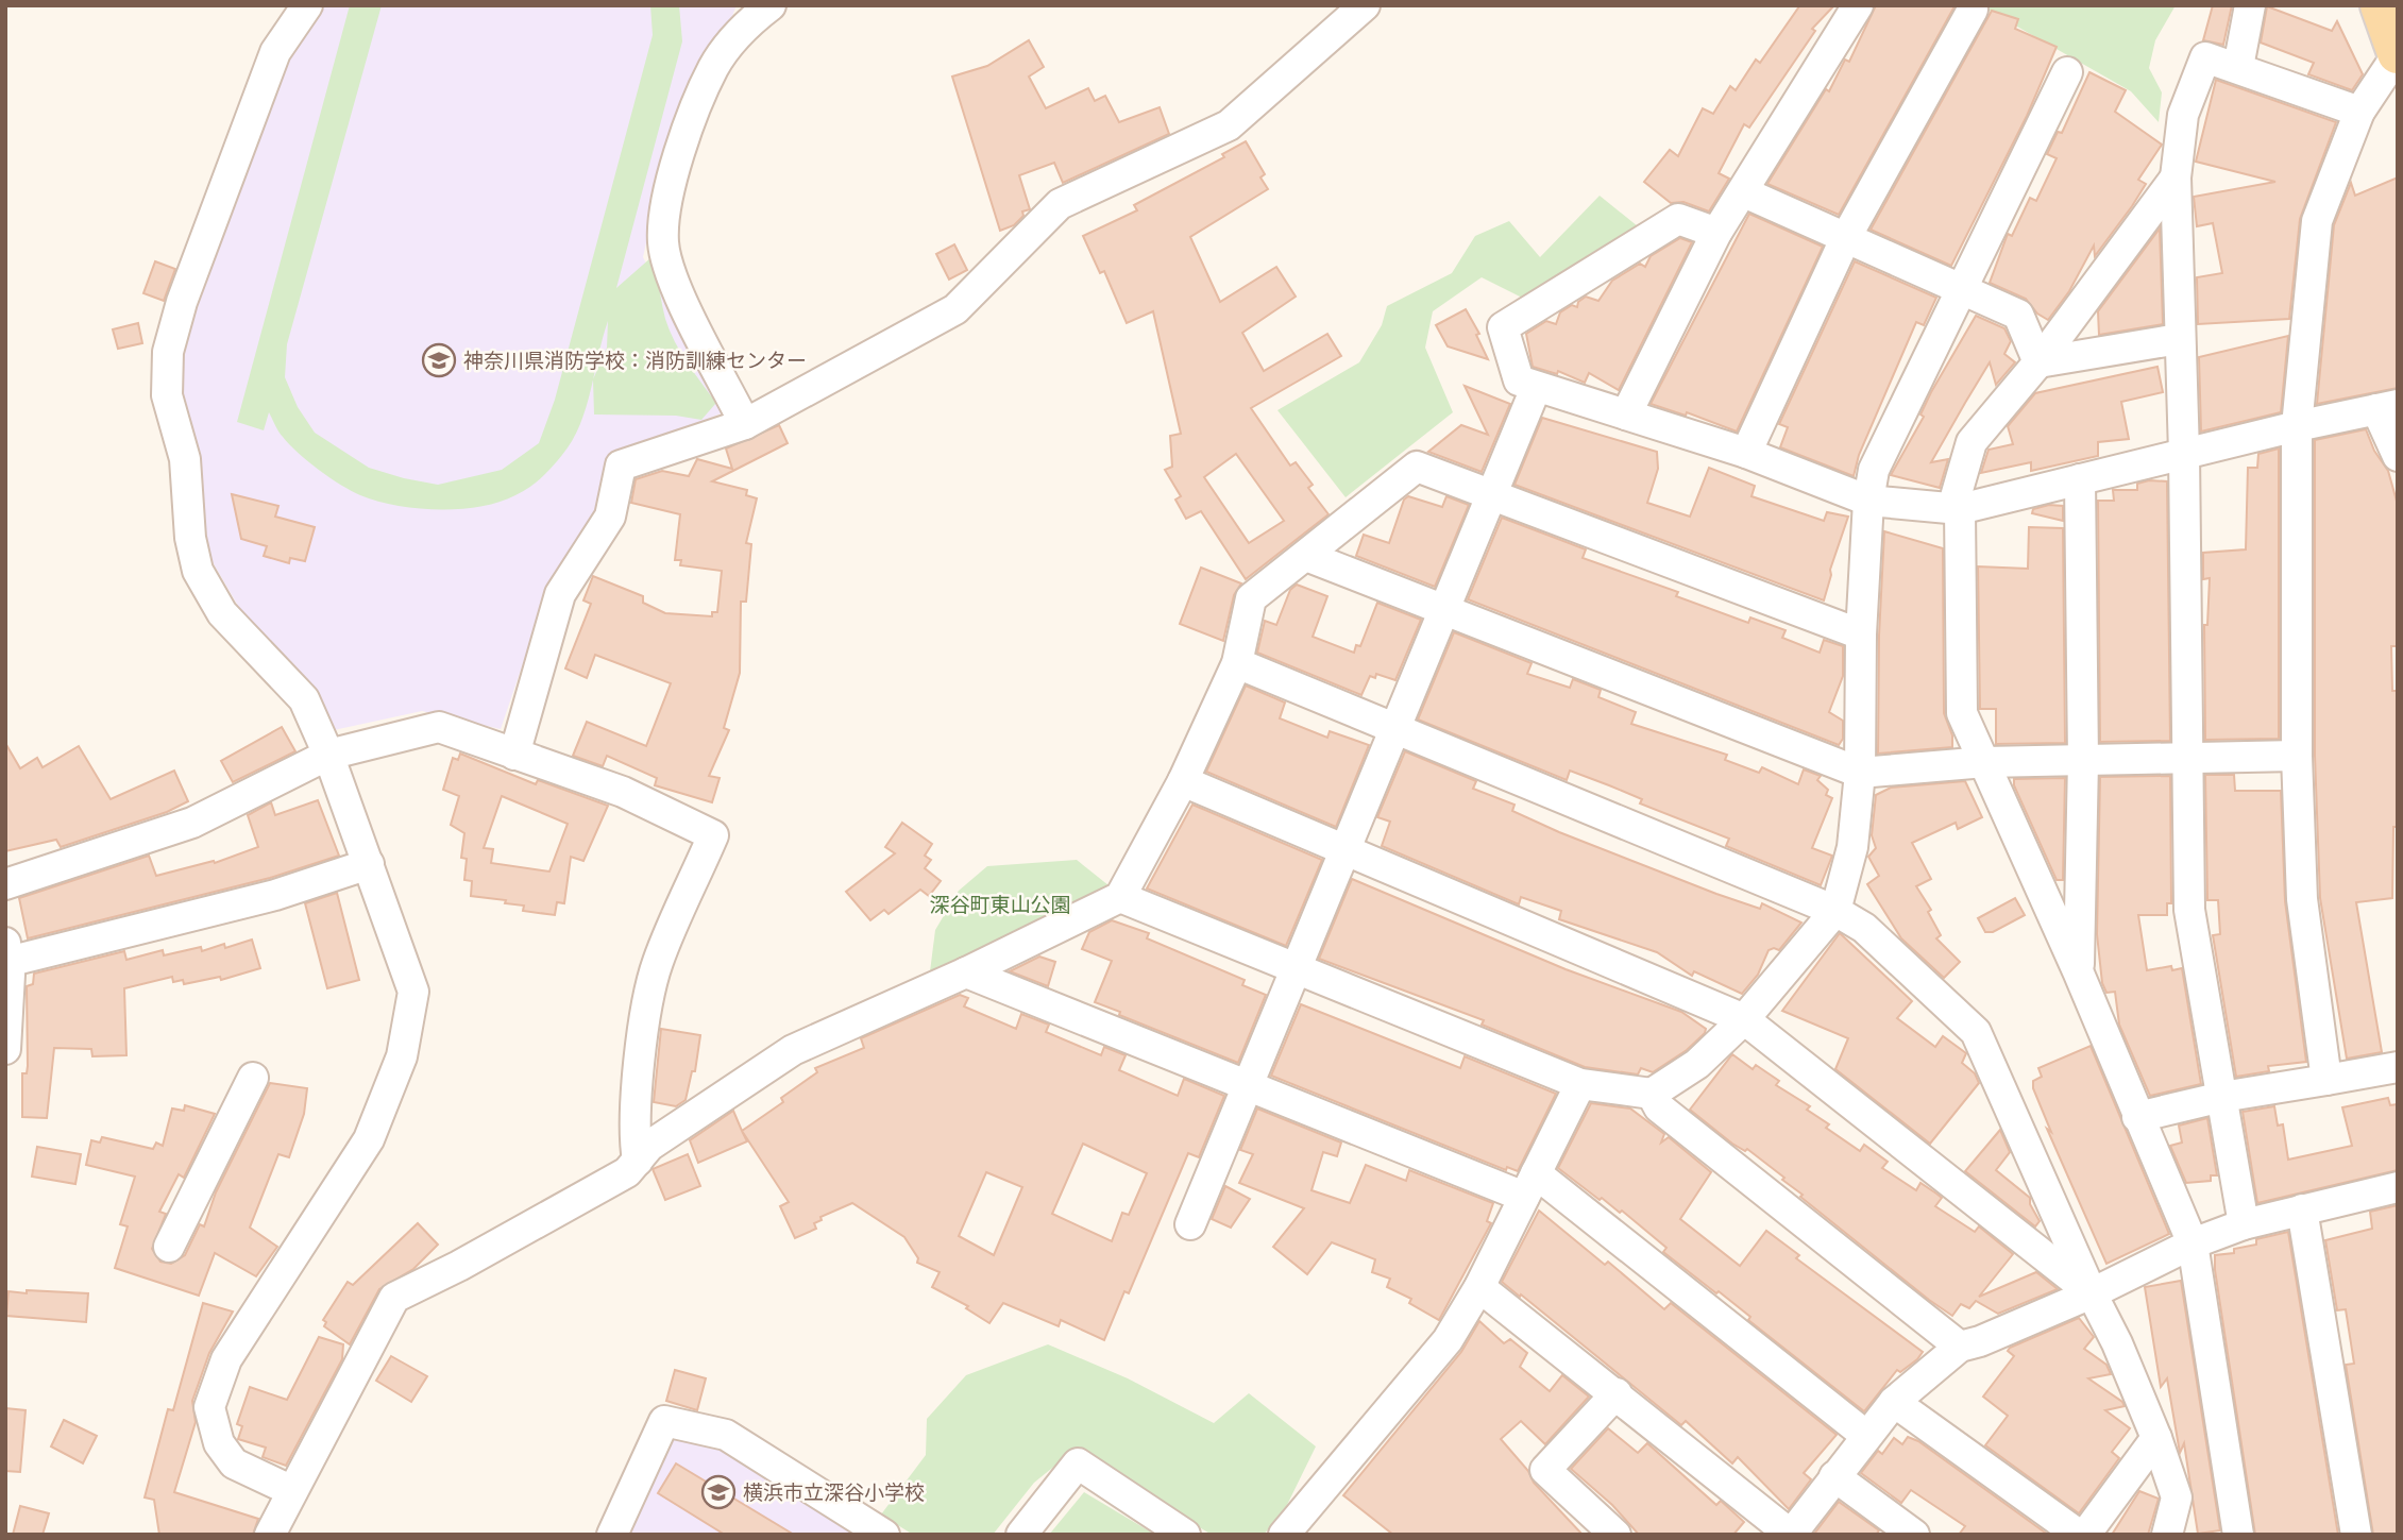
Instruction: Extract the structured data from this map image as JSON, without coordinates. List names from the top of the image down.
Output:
{
  "parks": ["深谷町東山公園"],
  "places": {
    "school or university": ["神奈川県消防学校：消防訓練センター", "横浜市立深谷小学校"]
  }
}
